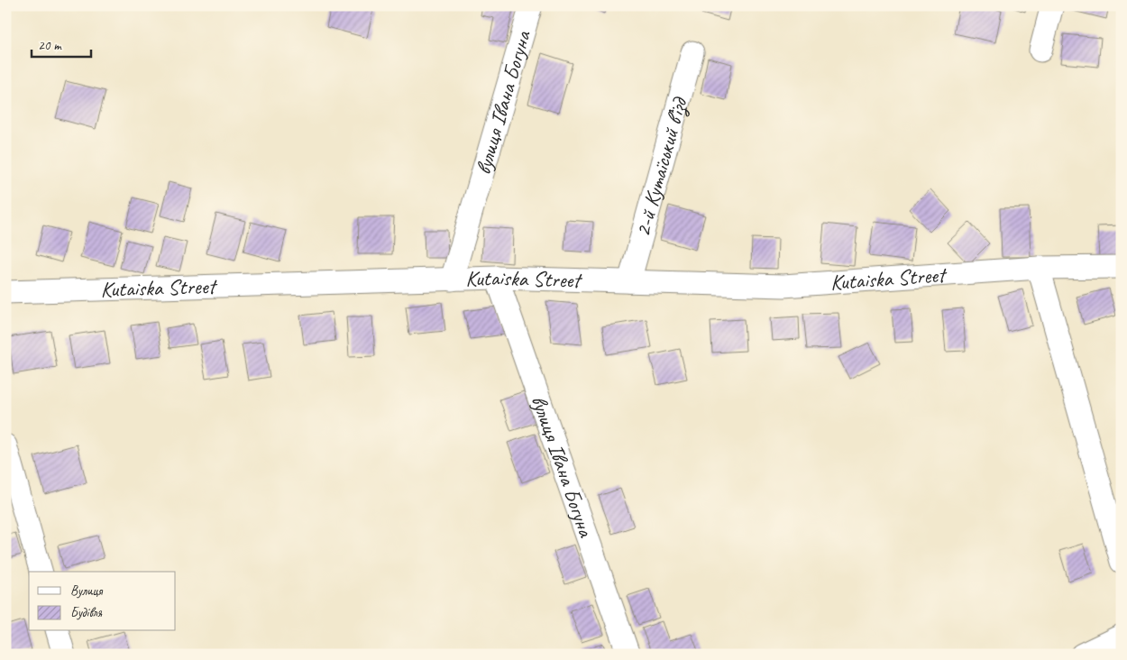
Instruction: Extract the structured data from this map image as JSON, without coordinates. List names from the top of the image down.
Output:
{
  "streets": {
    "street": ["вулиця Івана Богуна", "2-й Кутаїський в’їзд", "Kutaiska Street"]
  },
  "crossings": [
    ["вулиця Івана Богуна", "Kutaiska Street"],
    ["2-й Кутаїський в’їзд", "Kutaiska Street"]
  ],
  "legend": ["Вулиця", "Будівля"],
  "scale_bar": "20 m"
}
